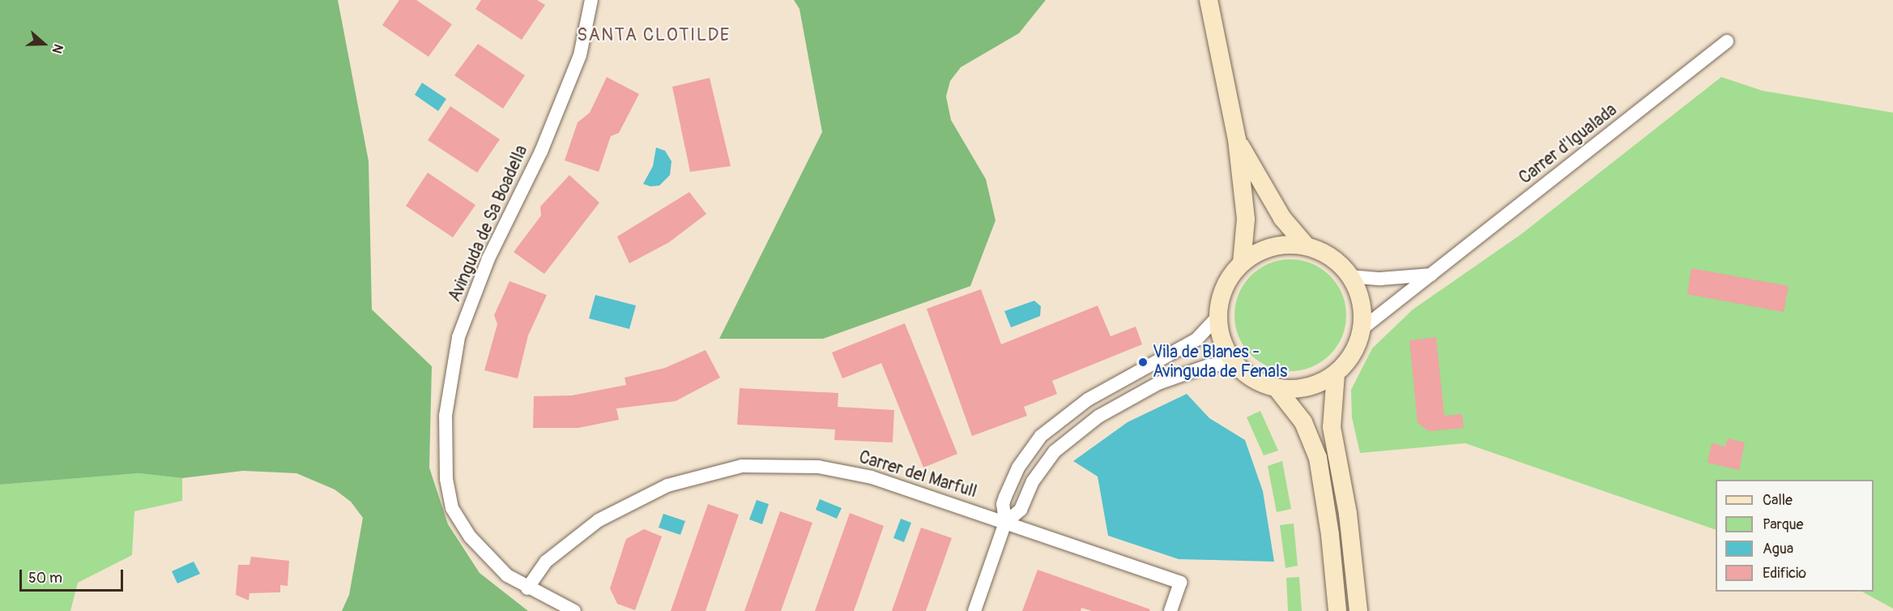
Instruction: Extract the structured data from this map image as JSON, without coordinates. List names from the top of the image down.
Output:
{
  "streets": {
    "street": ["Carrer d'Igualada", "Avinguda de Sa Boadella", "Carrer del Marfull"]
  },
  "crossings": [
    ["Avinguda de Sa Boadella", "Carrer del Marfull"]
  ],
  "districts": ["SANTA CLOTILDE"],
  "places": ["Vila de Blanes - Avinguda de Fenals"],
  "legend": [
    "Calle",
    "Parque",
    "Agua",
    "Edificio"
  ],
  "scale_bar": "50 m",
  "north": "right"
}
